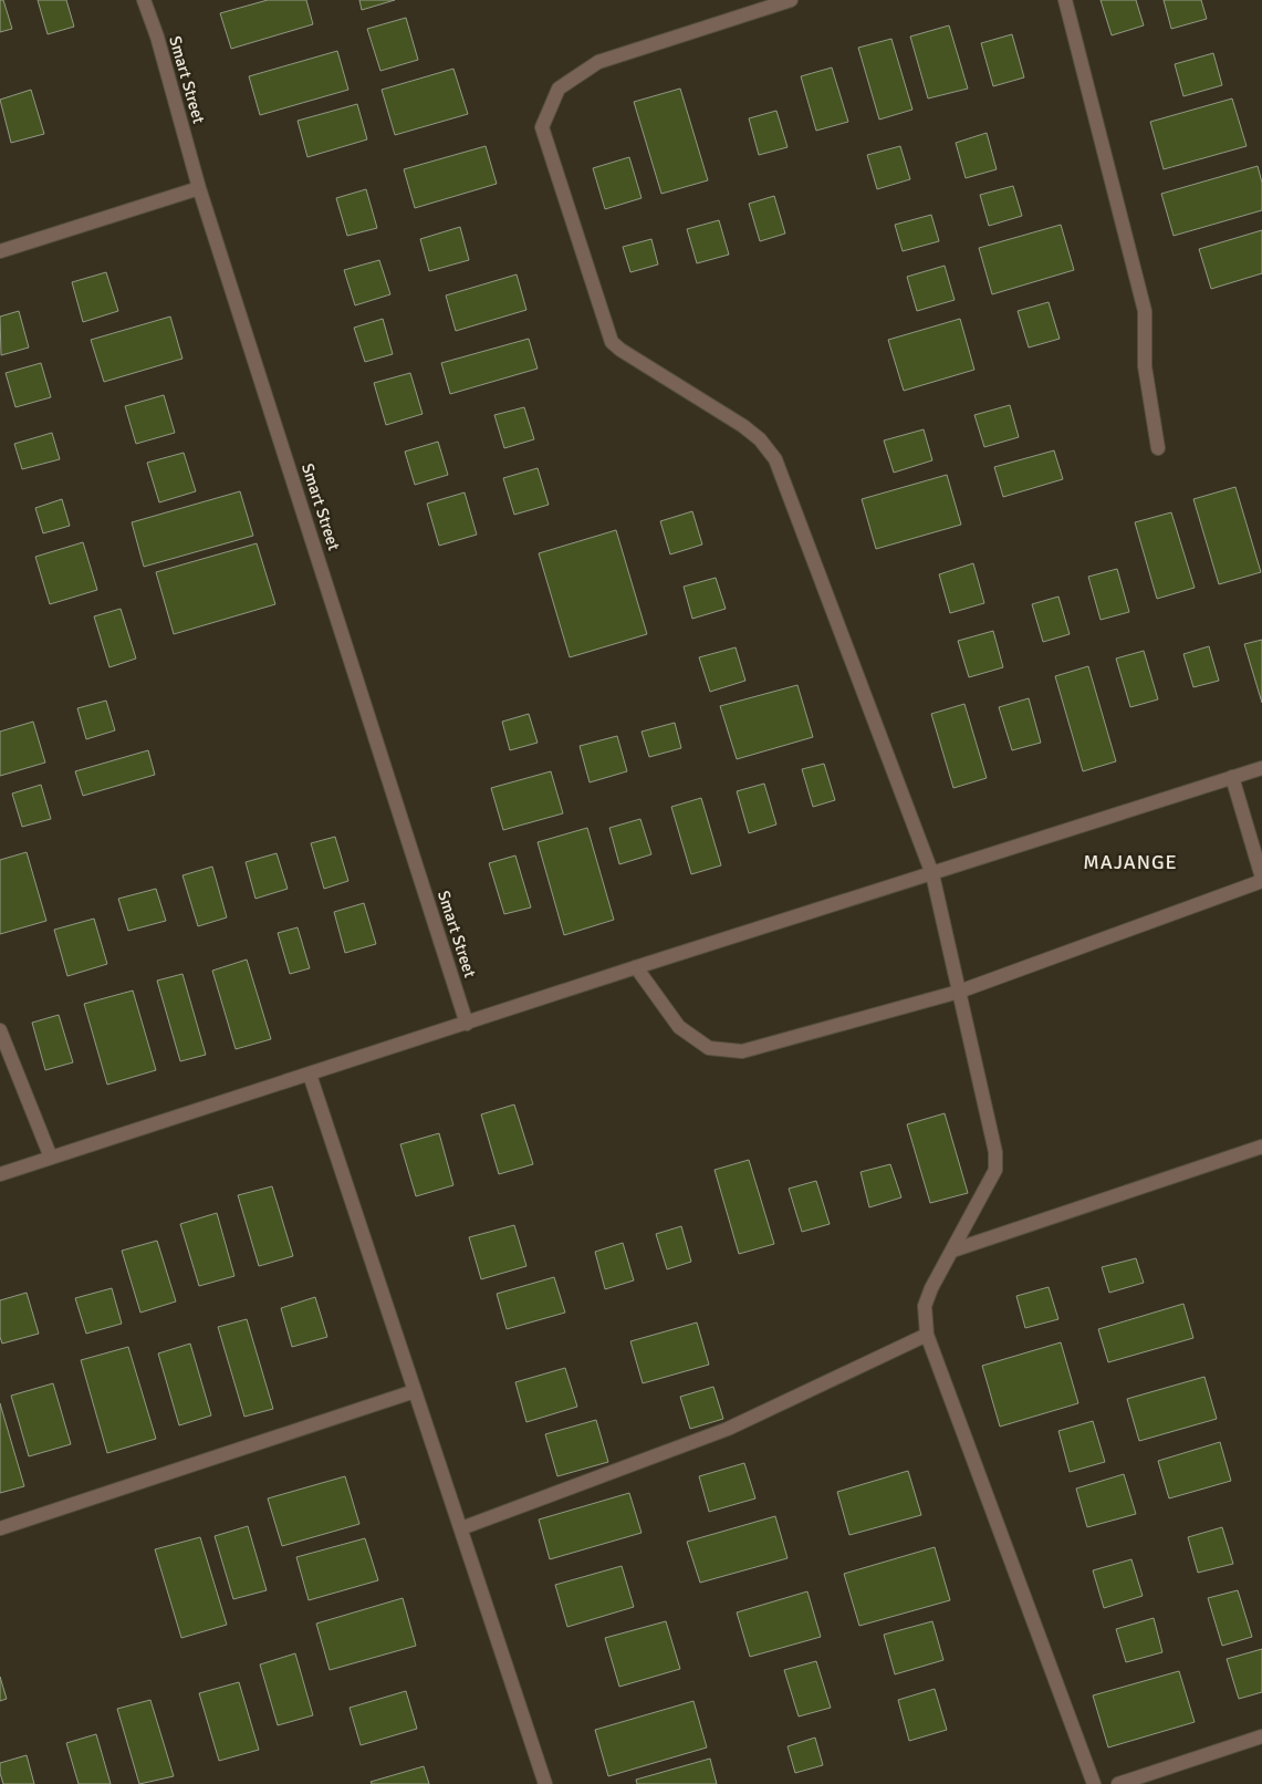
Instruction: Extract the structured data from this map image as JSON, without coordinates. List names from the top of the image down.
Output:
{
  "streets": {
    "street": ["Smart Street"]
  },
  "districts": ["MAJANGE"]
}
